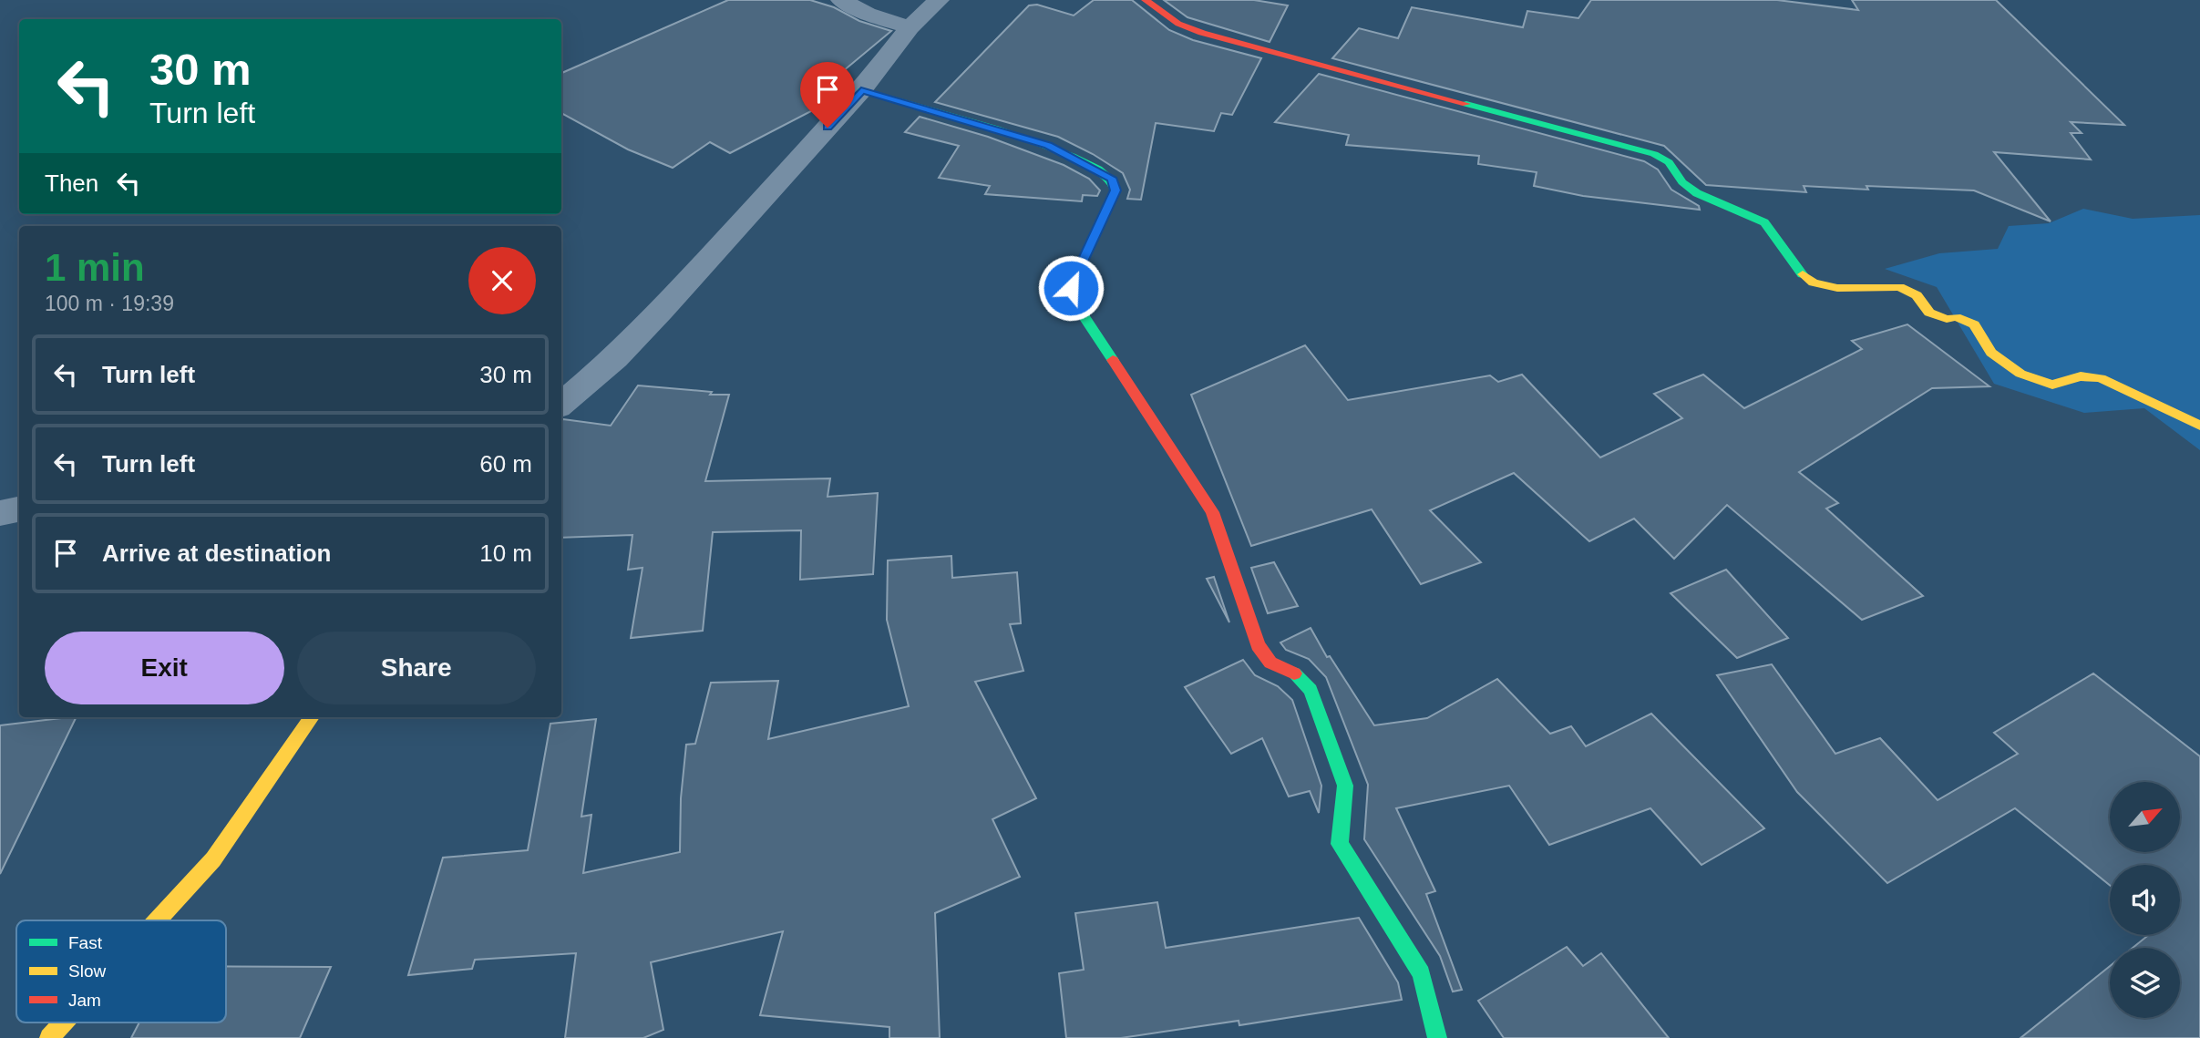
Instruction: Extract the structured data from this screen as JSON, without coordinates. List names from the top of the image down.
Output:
{
  "legend": ["Fast", "Slow", "Jam"],
  "north": "top right",
  "page": {
    "turn": ["30 m", "Turn left"],
    "then": "Then",
    "heading": ["1 min", "100 m · 19:39"],
    "list": [
      {
        "name": "Turn left",
        "value": "30 m"
      },
      {
        "name": "Turn left",
        "value": "60 m"
      },
      {
        "name": "Arrive at destination",
        "value": "10 m"
      }
    ],
    "buttons": ["Exit", "Share"]
  }
}
